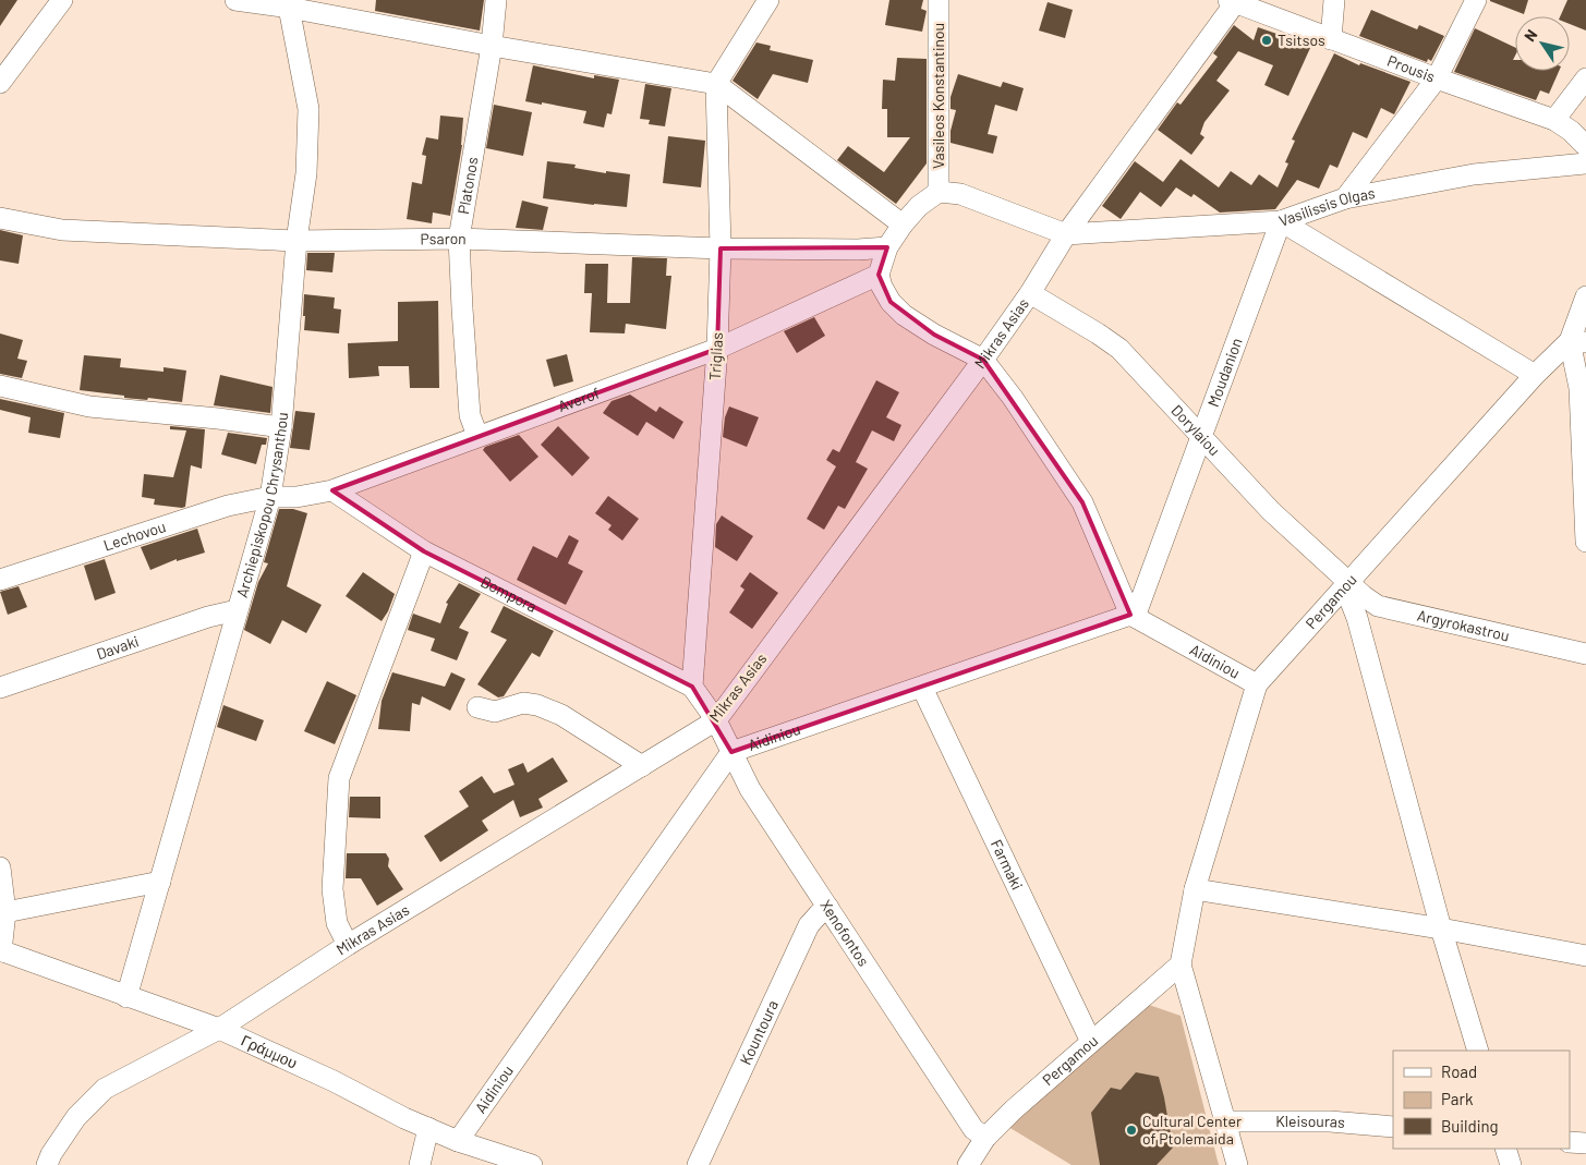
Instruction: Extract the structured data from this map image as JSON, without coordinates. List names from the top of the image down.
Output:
{
  "streets": {
    "street": [
      "Prousis",
      "Vasileos Konstantinou",
      "Platonos",
      "Vasilissis Olgas",
      "Psaron",
      "Mikras Asias",
      "Triglias",
      "Moudanion",
      "Averof",
      "Dorylaiou",
      "Archiepiskopou Chrysanthou",
      "Lechovou",
      "Bompora",
      "Pergamou",
      "Argyrokastrou",
      "Davaki",
      "Aidiniou",
      "Farmaki",
      "Xenofontos",
      "Kountoura",
      "Γράμμου",
      "Kleisouras"
    ]
  },
  "crossings": [
    ["Prousis", "Mikras Asias"],
    ["Platonos", "Psaron"],
    ["Platonos", "Averof"],
    ["Vasilissis Olgas", "Mikras Asias"],
    ["Vasilissis Olgas", "Moudanion"],
    ["Psaron", "Triglias"],
    ["Psaron", "Archiepiskopou Chrysanthou"],
    ["Mikras Asias", "Dorylaiou"],
    ["Mikras Asias", "Xenofontos"],
    ["Mikras Asias", "Γράμμου"],
    ["Triglias", "Averof"],
    ["Triglias", "Bompora"],
    ["Moudanion", "Dorylaiou"],
    ["Moudanion", "Aidiniou"],
    ["Averof", "Archiepiskopou Chrysanthou"],
    ["Averof", "Lechovou"],
    ["Averof", "Bompora"],
    ["Dorylaiou", "Pergamou"],
    ["Dorylaiou", "Argyrokastrou"],
    ["Archiepiskopou Chrysanthou", "Lechovou"],
    ["Archiepiskopou Chrysanthou", "Davaki"],
    ["Archiepiskopou Chrysanthou", "Γράμμου"],
    ["Pergamou", "Argyrokastrou"],
    ["Pergamou", "Aidiniou"],
    ["Pergamou", "Farmaki"],
    ["Pergamou", "Xenofontos"],
    ["Pergamou", "Kleisouras"],
    ["Aidiniou", "Farmaki"],
    ["Aidiniou", "Xenofontos"],
    ["Aidiniou", "Γράμμου"],
    ["Xenofontos", "Kountoura"]
  ],
  "places": ["Tsitsos", "Cultural Center of Ptolemaida"],
  "legend": ["Road", "Park", "Building"],
  "north": "top left"
}
